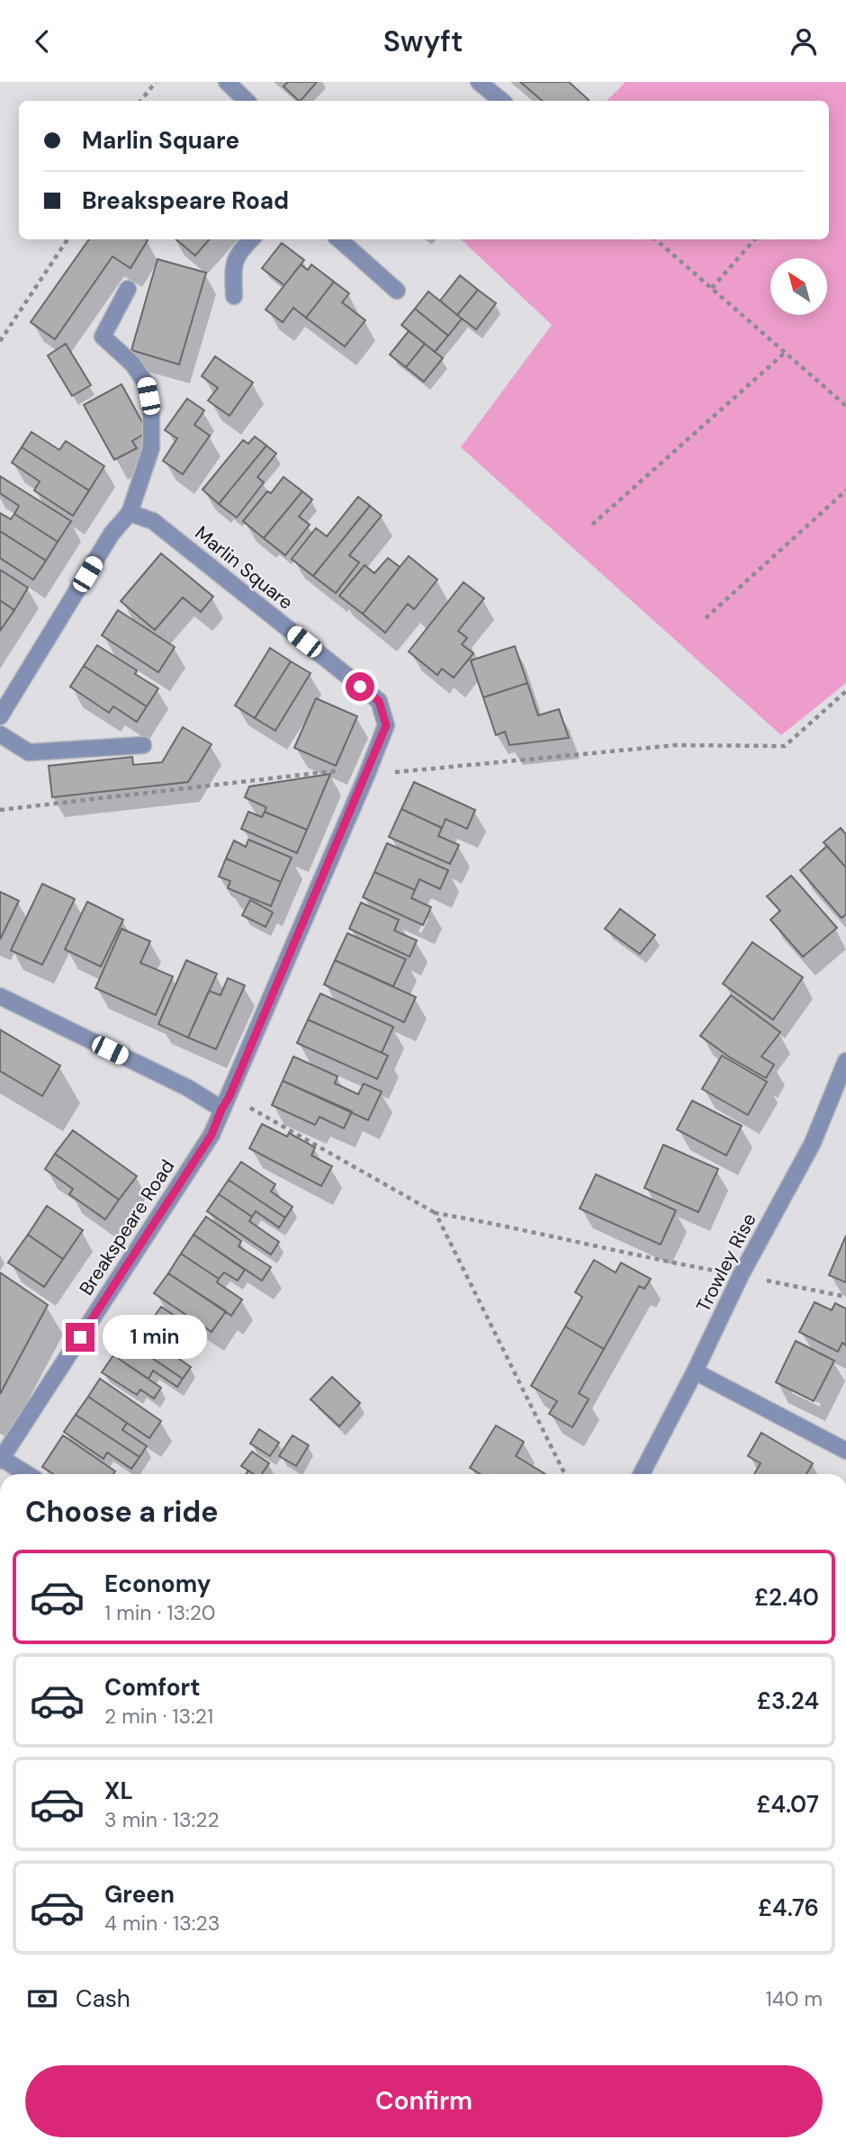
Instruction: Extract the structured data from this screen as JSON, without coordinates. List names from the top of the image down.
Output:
{
  "streets": {
    "street": ["Marlin Square", "Breakspeare Road", "Trowley Rise"]
  },
  "crossings": [
    ["Marlin Square", "Breakspeare Road"]
  ],
  "north": "top left",
  "page": {
    "header": "Swyft",
    "banner": ["Marlin Square", "Breakspeare Road"],
    "bubble": "1 min",
    "heading": "Choose a ride",
    "list": [
      {
        "name": "Economy",
        "note": "1 min · 13:20",
        "value": "£2.40"
      },
      {
        "name": "Comfort",
        "note": "2 min · 13:21",
        "value": "£3.24"
      },
      {
        "name": "XL",
        "note": "3 min · 13:22",
        "value": "£4.07"
      },
      {
        "name": "Green",
        "note": "4 min · 13:23",
        "value": "£4.76"
      }
    ],
    "pay": ["Cash", "140 m"],
    "buttons": "Confirm"
  }
}
